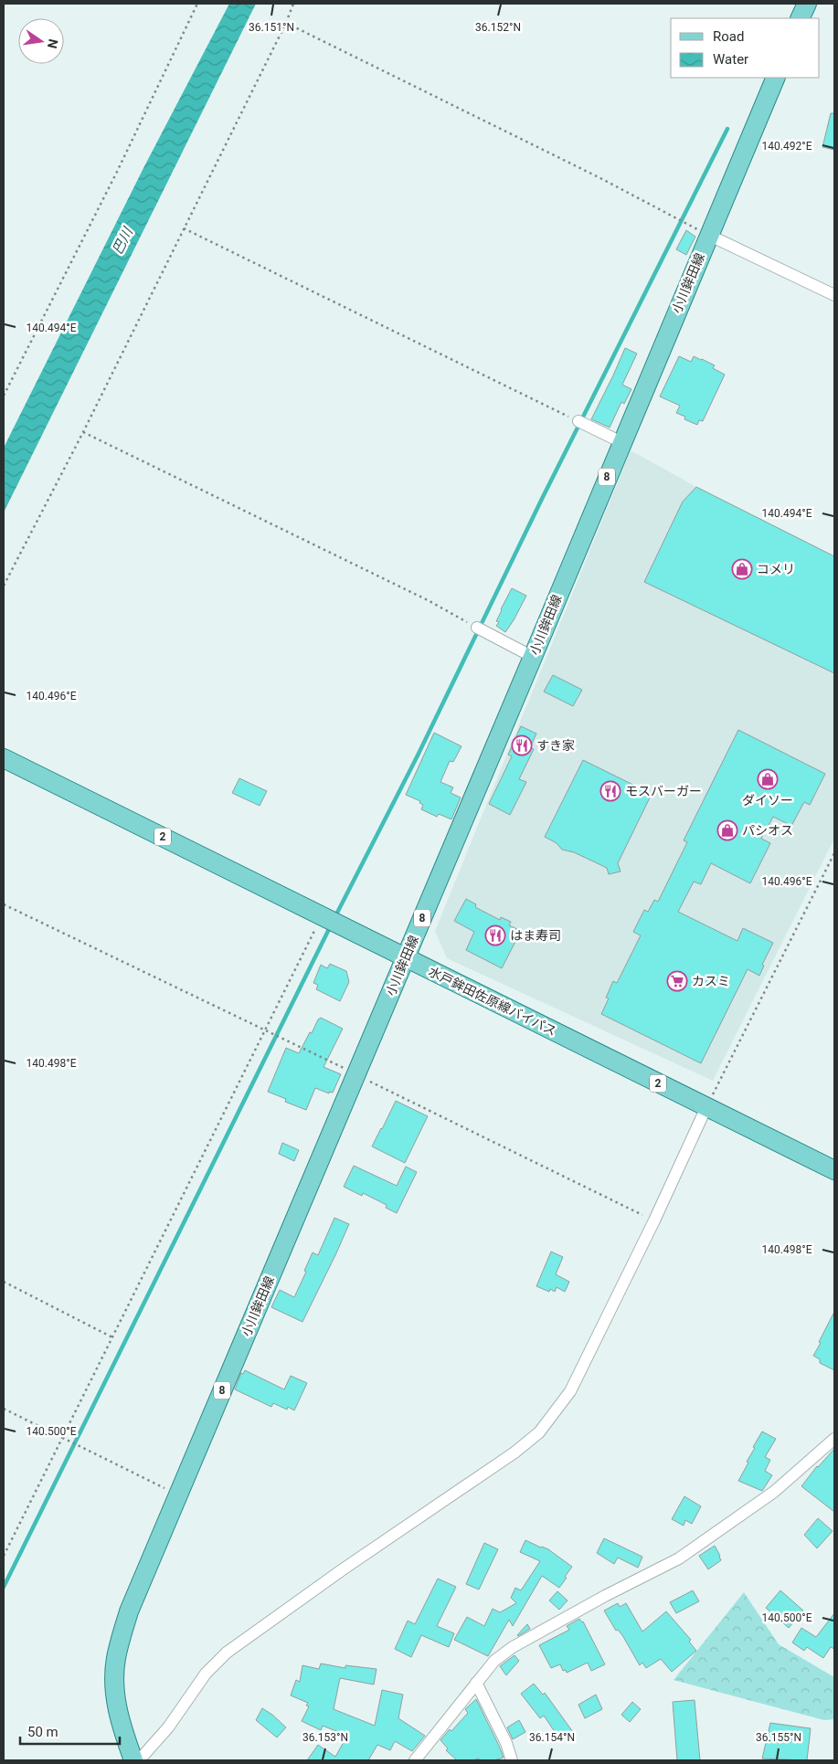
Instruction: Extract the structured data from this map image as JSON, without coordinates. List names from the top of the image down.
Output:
{
  "streets": {
    "main road": [
      "小川鉾田線",
      "8",
      "2",
      "水戸鉾田佐原線バイパス"
    ]
  },
  "crossings": [
    ["小川鉾田線", "水戸鉾田佐原線バイパス"]
  ],
  "water": ["巴川"],
  "places": {
    "shop": ["コメリ", "ダイソー", "パシオス"],
    "restaurant": ["すき家", "モスバーガー", "はま寿司"],
    "supermarket": ["カスミ"]
  },
  "legend": ["Road", "Water"],
  "scale_bar": "50 m",
  "north": "right",
  "coordinates": [
    "36.152°N",
    "36.151°N",
    "140.492°E",
    "140.494°E",
    "140.496°E",
    "140.498°E",
    "140.500°E",
    "36.153°N",
    "36.154°N",
    "36.155°N"
  ]
}
